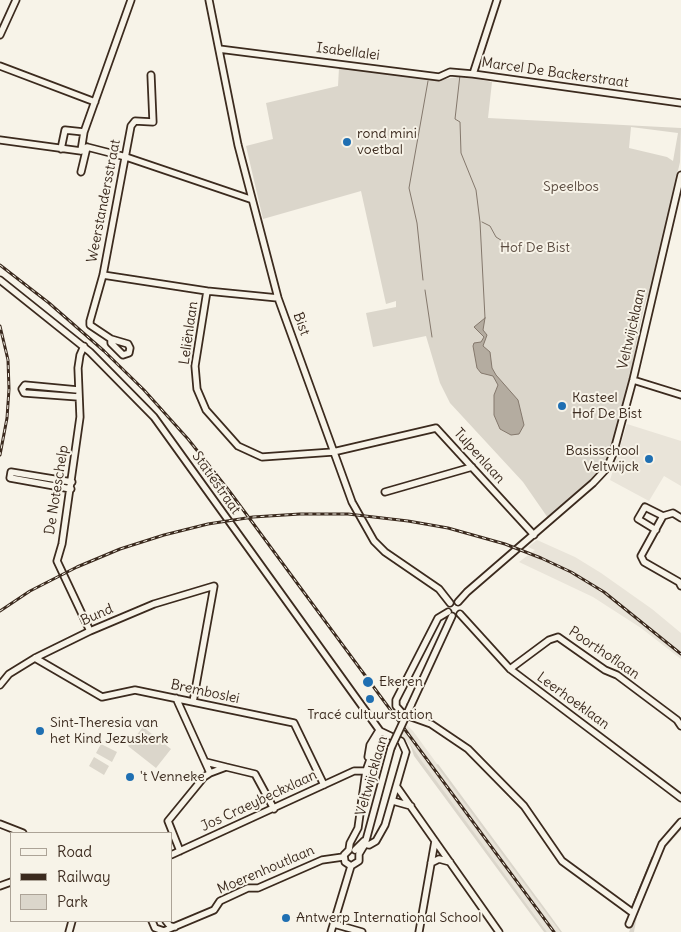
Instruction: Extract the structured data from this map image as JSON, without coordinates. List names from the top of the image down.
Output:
{
  "streets": {
    "street": [
      "Isabellalei",
      "Marcel De Backerstraat",
      "Weerstandersstraat",
      "Bist",
      "Veltwijcklaan",
      "Leliënlaan",
      "Tulpenlaan",
      "Statiestraat",
      "De Noteschelp",
      "Bund",
      "Poorthoflaan",
      "Bremboslei",
      "Leerhoeklaan",
      "Jos Craeybeckxlaan",
      "Moerenhoutlaan"
    ]
  },
  "crossings": [
    ["Isabellalei", "Marcel De Backerstraat"],
    ["Isabellalei", "Bist"],
    ["Bist", "Leliënlaan"],
    ["Bist", "Tulpenlaan"],
    ["Veltwijcklaan", "Tulpenlaan"],
    ["Veltwijcklaan", "Statiestraat"],
    ["Veltwijcklaan", "Jos Craeybeckxlaan"],
    ["Veltwijcklaan", "Moerenhoutlaan"],
    ["Leliënlaan", "Tulpenlaan"],
    ["Statiestraat", "De Noteschelp"],
    ["De Noteschelp", "Bund"],
    ["Bund", "Bremboslei"],
    ["Poorthoflaan", "Leerhoeklaan"],
    ["Bremboslei", "Jos Craeybeckxlaan"]
  ],
  "parks": ["Speelbos", "Hof De Bist"],
  "places": [
    "rond mini voetbal",
    "Kasteel Hof De Bist",
    "Basisschool Veltwijck",
    "Ekeren",
    "Tracé cultuurstation",
    "Sint-Theresia van het Kind Jezuskerk",
    "'t Venneke",
    "Antwerp International School"
  ],
  "legend": ["Road", "Railway", "Park"]
}
